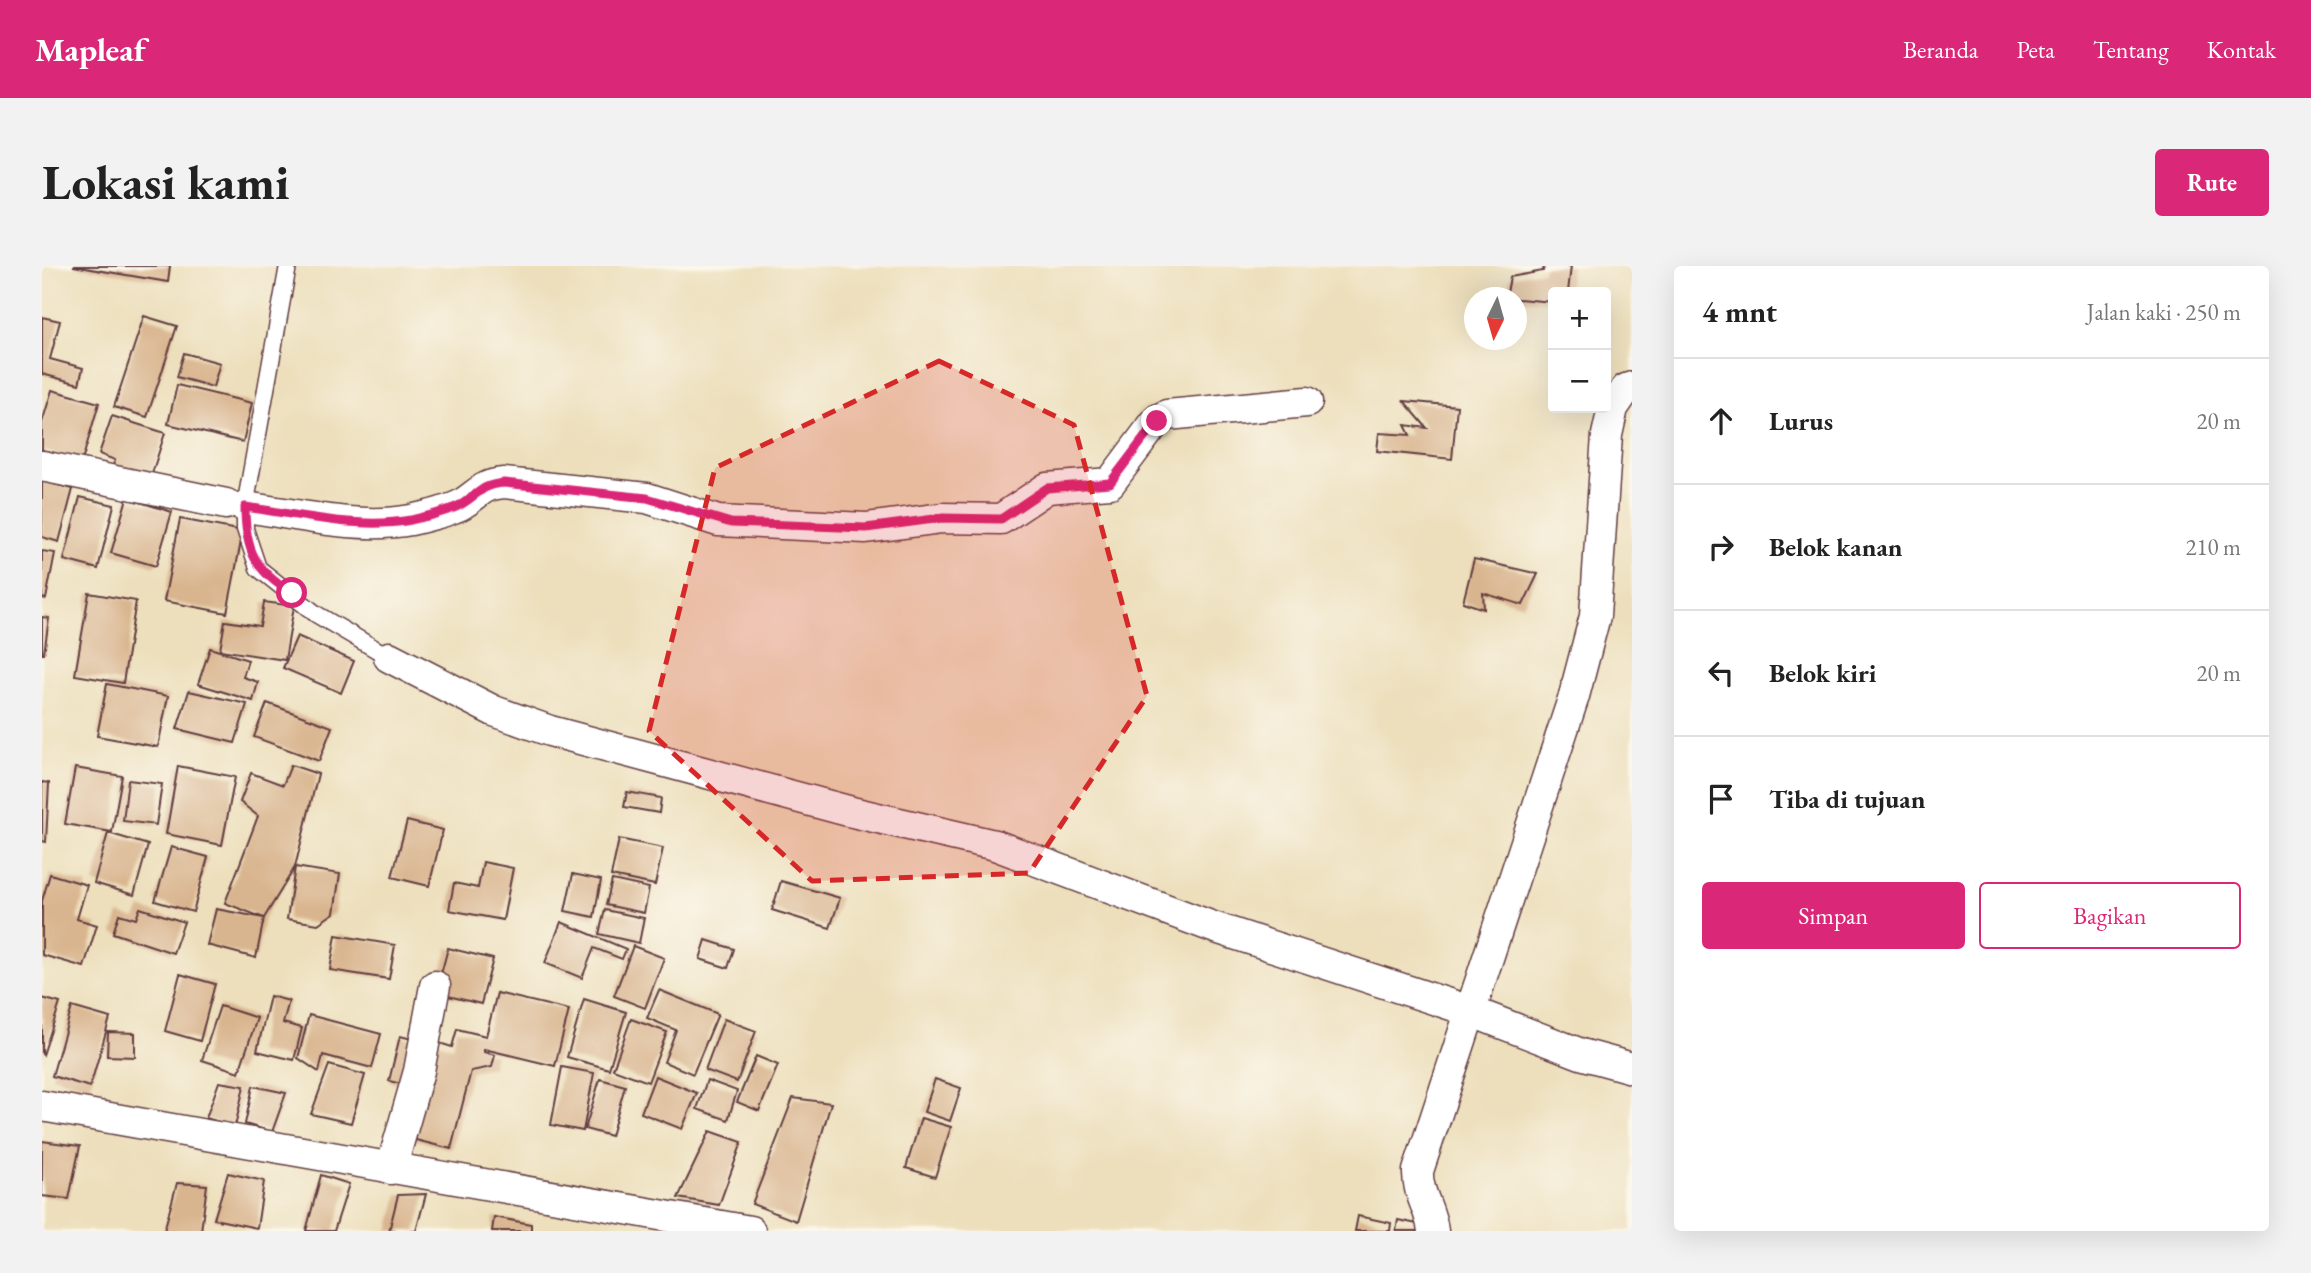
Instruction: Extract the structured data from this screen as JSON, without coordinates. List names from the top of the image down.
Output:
{
  "north": "bottom",
  "page": {
    "header": "Mapleaf",
    "nav": [
      "Beranda",
      "Peta",
      "Tentang",
      "Kontak"
    ],
    "buttons": [
      "Rute",
      ["Simpan", "Bagikan"]
    ],
    "title": "Lokasi kami",
    "heading": ["4 mnt", "Jalan kaki · 250 m"],
    "map_buttons": ["+", "−"],
    "list": [
      ["Lurus", "20 m"],
      ["Belok kanan", "210 m"],
      ["Belok kiri", "20 m"],
      "Tiba di tujuan"
    ]
  }
}
